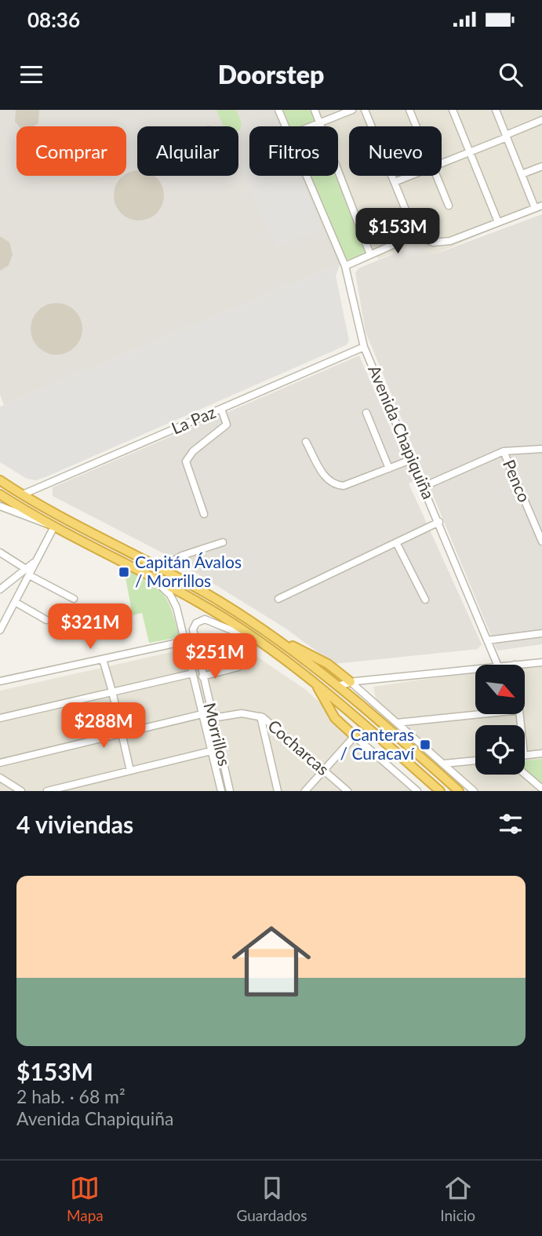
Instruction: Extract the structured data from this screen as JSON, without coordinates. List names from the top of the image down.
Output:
{
  "streets": {
    "street": [
      "La Paz",
      "Avenida Chapiquiña",
      "Penco",
      "Morrillos",
      "Cocharcas"
    ]
  },
  "crossings": [
    ["La Paz", "Avenida Chapiquiña"],
    ["Morrillos", "Cocharcas"]
  ],
  "places": {
    "transit": ["Capitán Ávalos / Morrillos", "Canteras / Curacaví"]
  },
  "north": "bottom right",
  "page": {
    "status": "08:36",
    "header": "Doorstep",
    "chip": [
      "Comprar",
      "Alquilar",
      "Filtros",
      "Nuevo"
    ],
    "price": [
      "$153M",
      "$321M",
      "$251M",
      "$288M"
    ],
    "heading": "4 viviendas",
    "list": [
      {
        "name": "$153M",
        "note": "2 hab. · 68 m² · Avenida Chapiquiña"
      }
    ],
    "tabs": ["Mapa", "Guardados", "Inicio"]
  }
}
